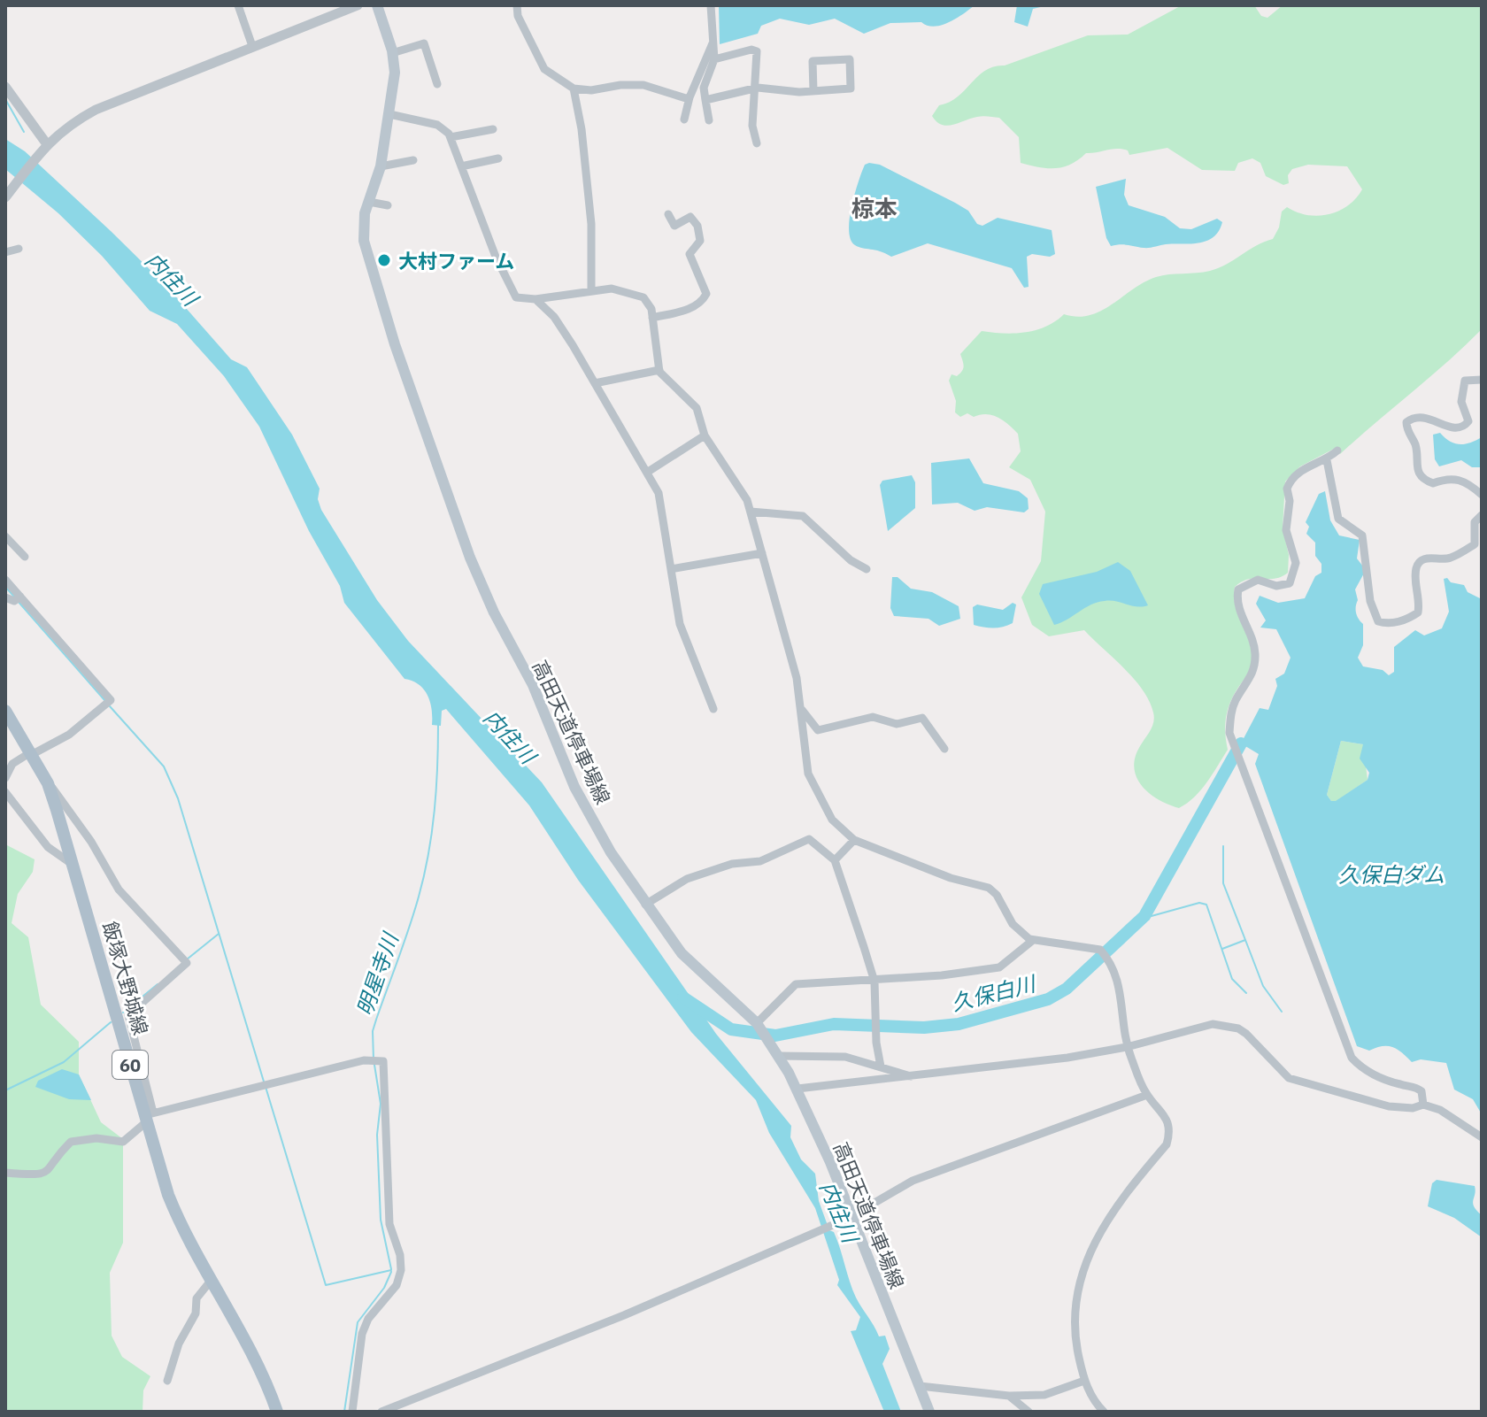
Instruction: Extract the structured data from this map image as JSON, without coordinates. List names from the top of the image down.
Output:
{
  "streets": {
    "main road": ["高田天道停車場線", "飯塚大野城線", "60"]
  },
  "districts": ["椋本"],
  "water": [
    "内住川",
    "久保白ダム",
    "明星寺川",
    "久保白川"
  ],
  "places": ["大村ファーム"]
}
